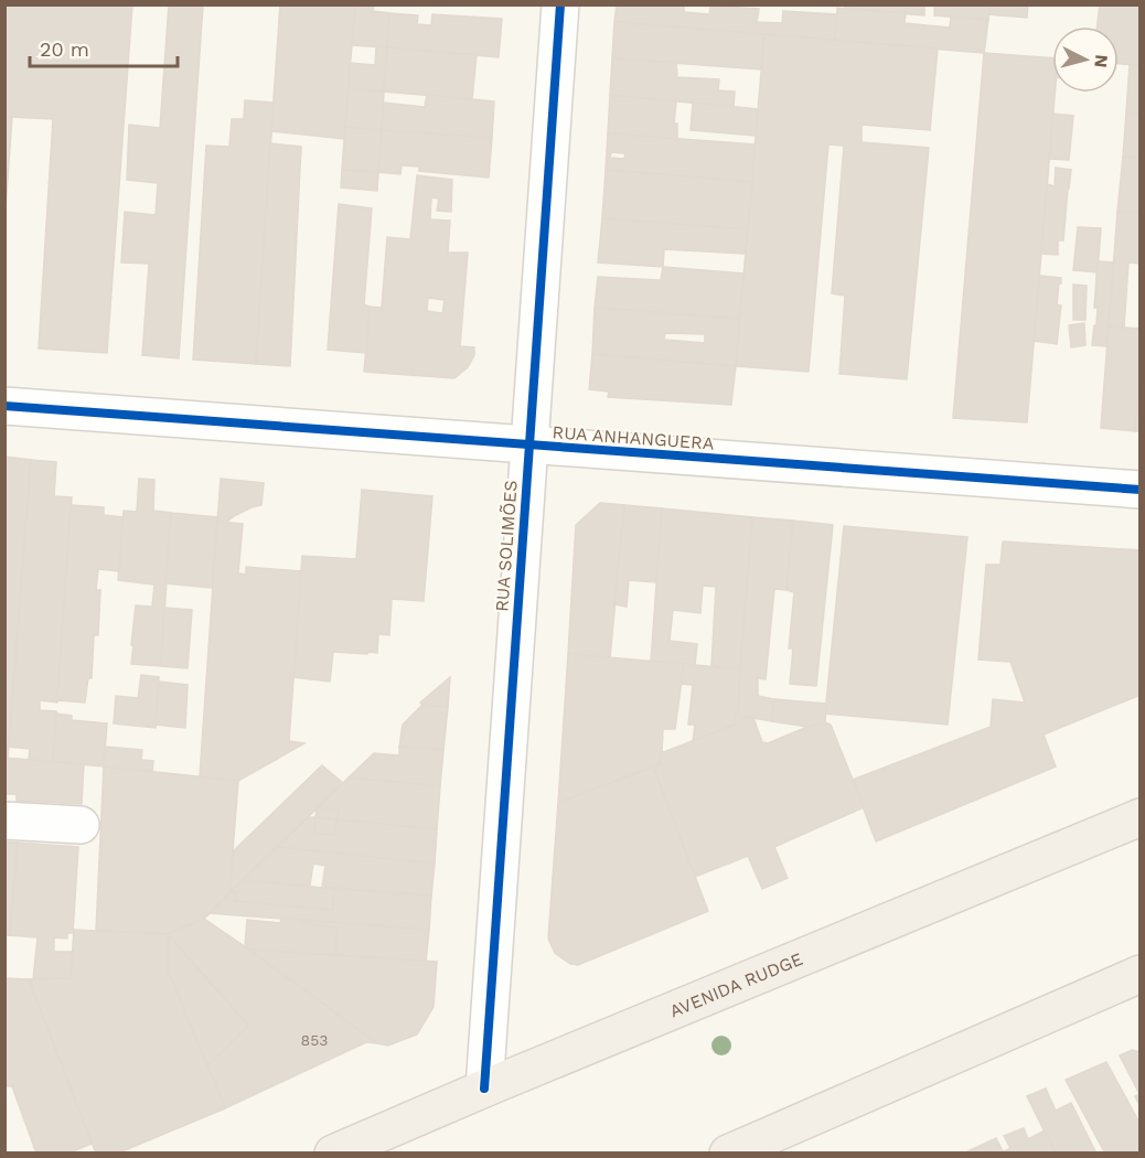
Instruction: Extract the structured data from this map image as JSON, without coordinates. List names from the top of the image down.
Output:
{
  "streets": {
    "main road": ["AVENIDA RUDGE"],
    "street": ["RUA ANHANGUERA", "RUA SOLIMÕES"]
  },
  "crossings": [
    ["RUA ANHANGUERA", "RUA SOLIMÕES"],
    ["RUA SOLIMÕES", "AVENIDA RUDGE"]
  ],
  "house_numbers": ["853"],
  "scale_bar": "20 m",
  "north": "right"
}
